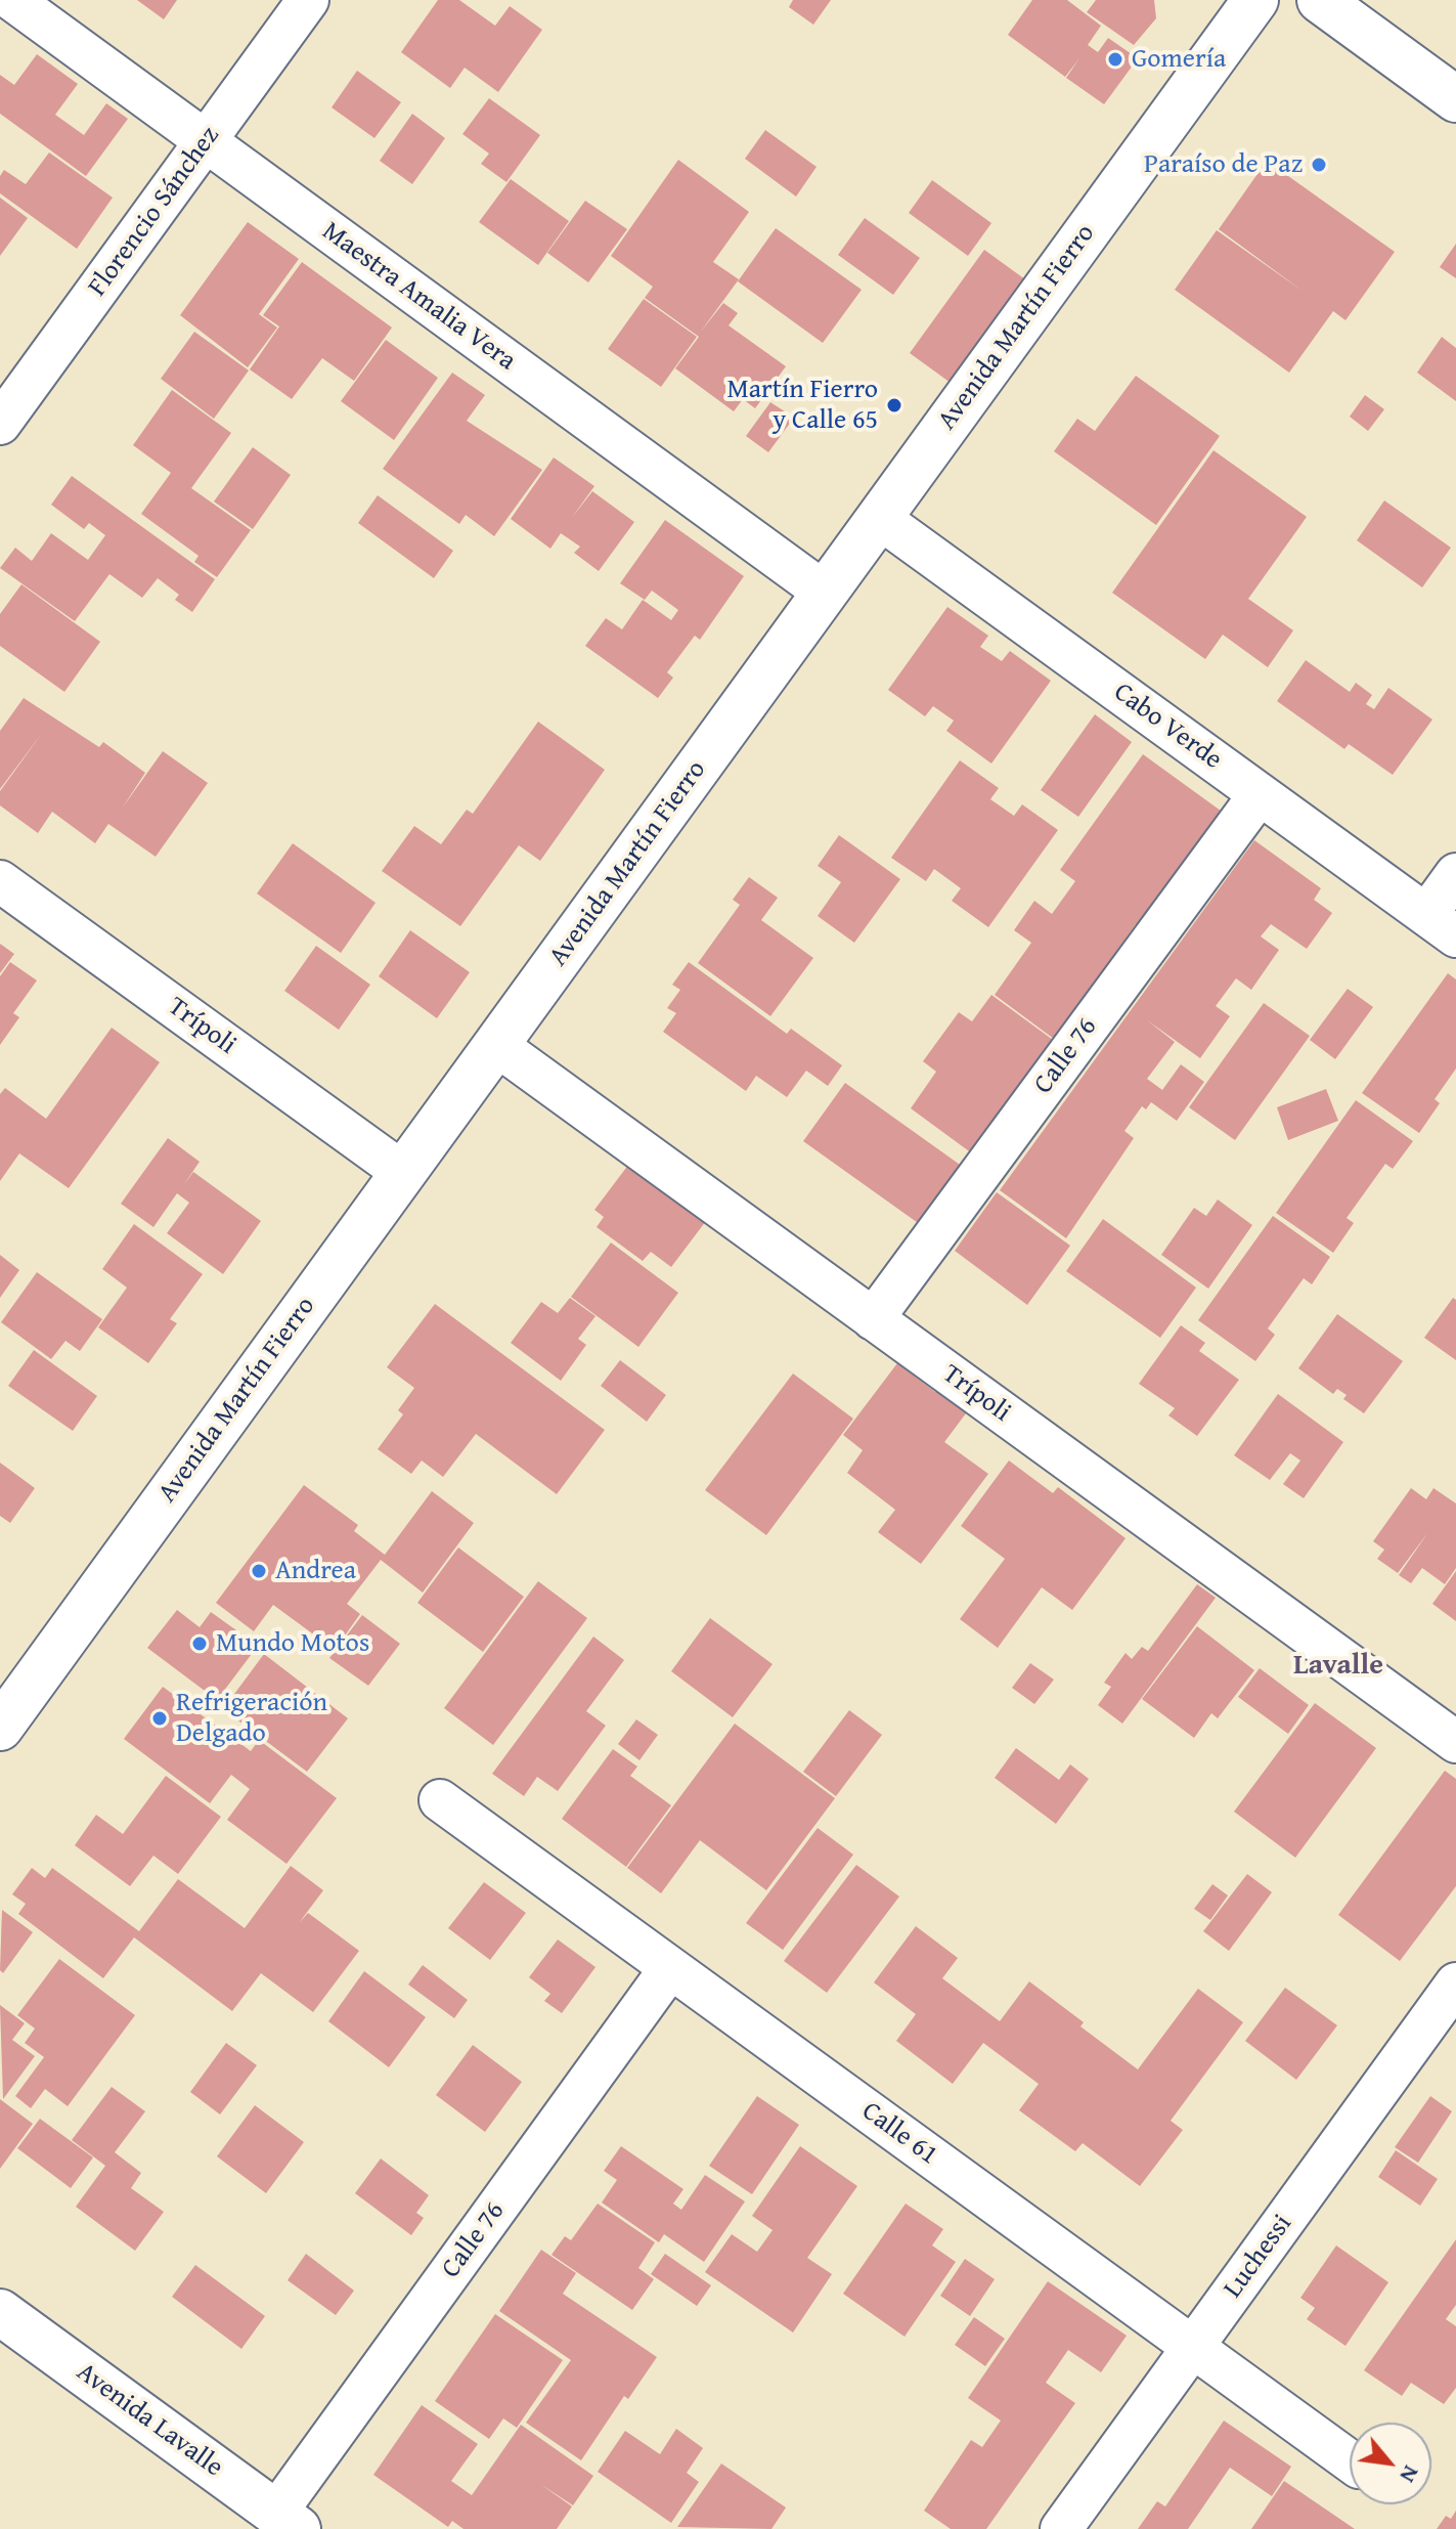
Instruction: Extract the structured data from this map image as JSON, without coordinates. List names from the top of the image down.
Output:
{
  "streets": {
    "main road": ["Avenida Martín Fierro", "Avenida Lavalle"],
    "street": [
      "Florencio Sánchez",
      "Maestra Amalia Vera",
      "Cabo Verde",
      "Trípoli",
      "Calle 76",
      "Calle 61",
      "Luchessi"
    ]
  },
  "crossings": [
    ["Florencio Sánchez", "Maestra Amalia Vera"],
    ["Maestra Amalia Vera", "Avenida Martín Fierro"],
    ["Avenida Martín Fierro", "Cabo Verde"],
    ["Avenida Martín Fierro", "Trípoli"],
    ["Cabo Verde", "Calle 76"],
    ["Trípoli", "Calle 76"],
    ["Calle 76", "Calle 61"],
    ["Calle 76", "Avenida Lavalle"],
    ["Calle 61", "Luchessi"]
  ],
  "districts": ["Lavalle"],
  "places": [
    "Gomería",
    "Paraíso de Paz",
    "Martín Fierro y Calle 65",
    "Andrea",
    "Mundo Motos",
    "Refrigeración Delgado"
  ],
  "north": "bottom right"
}
